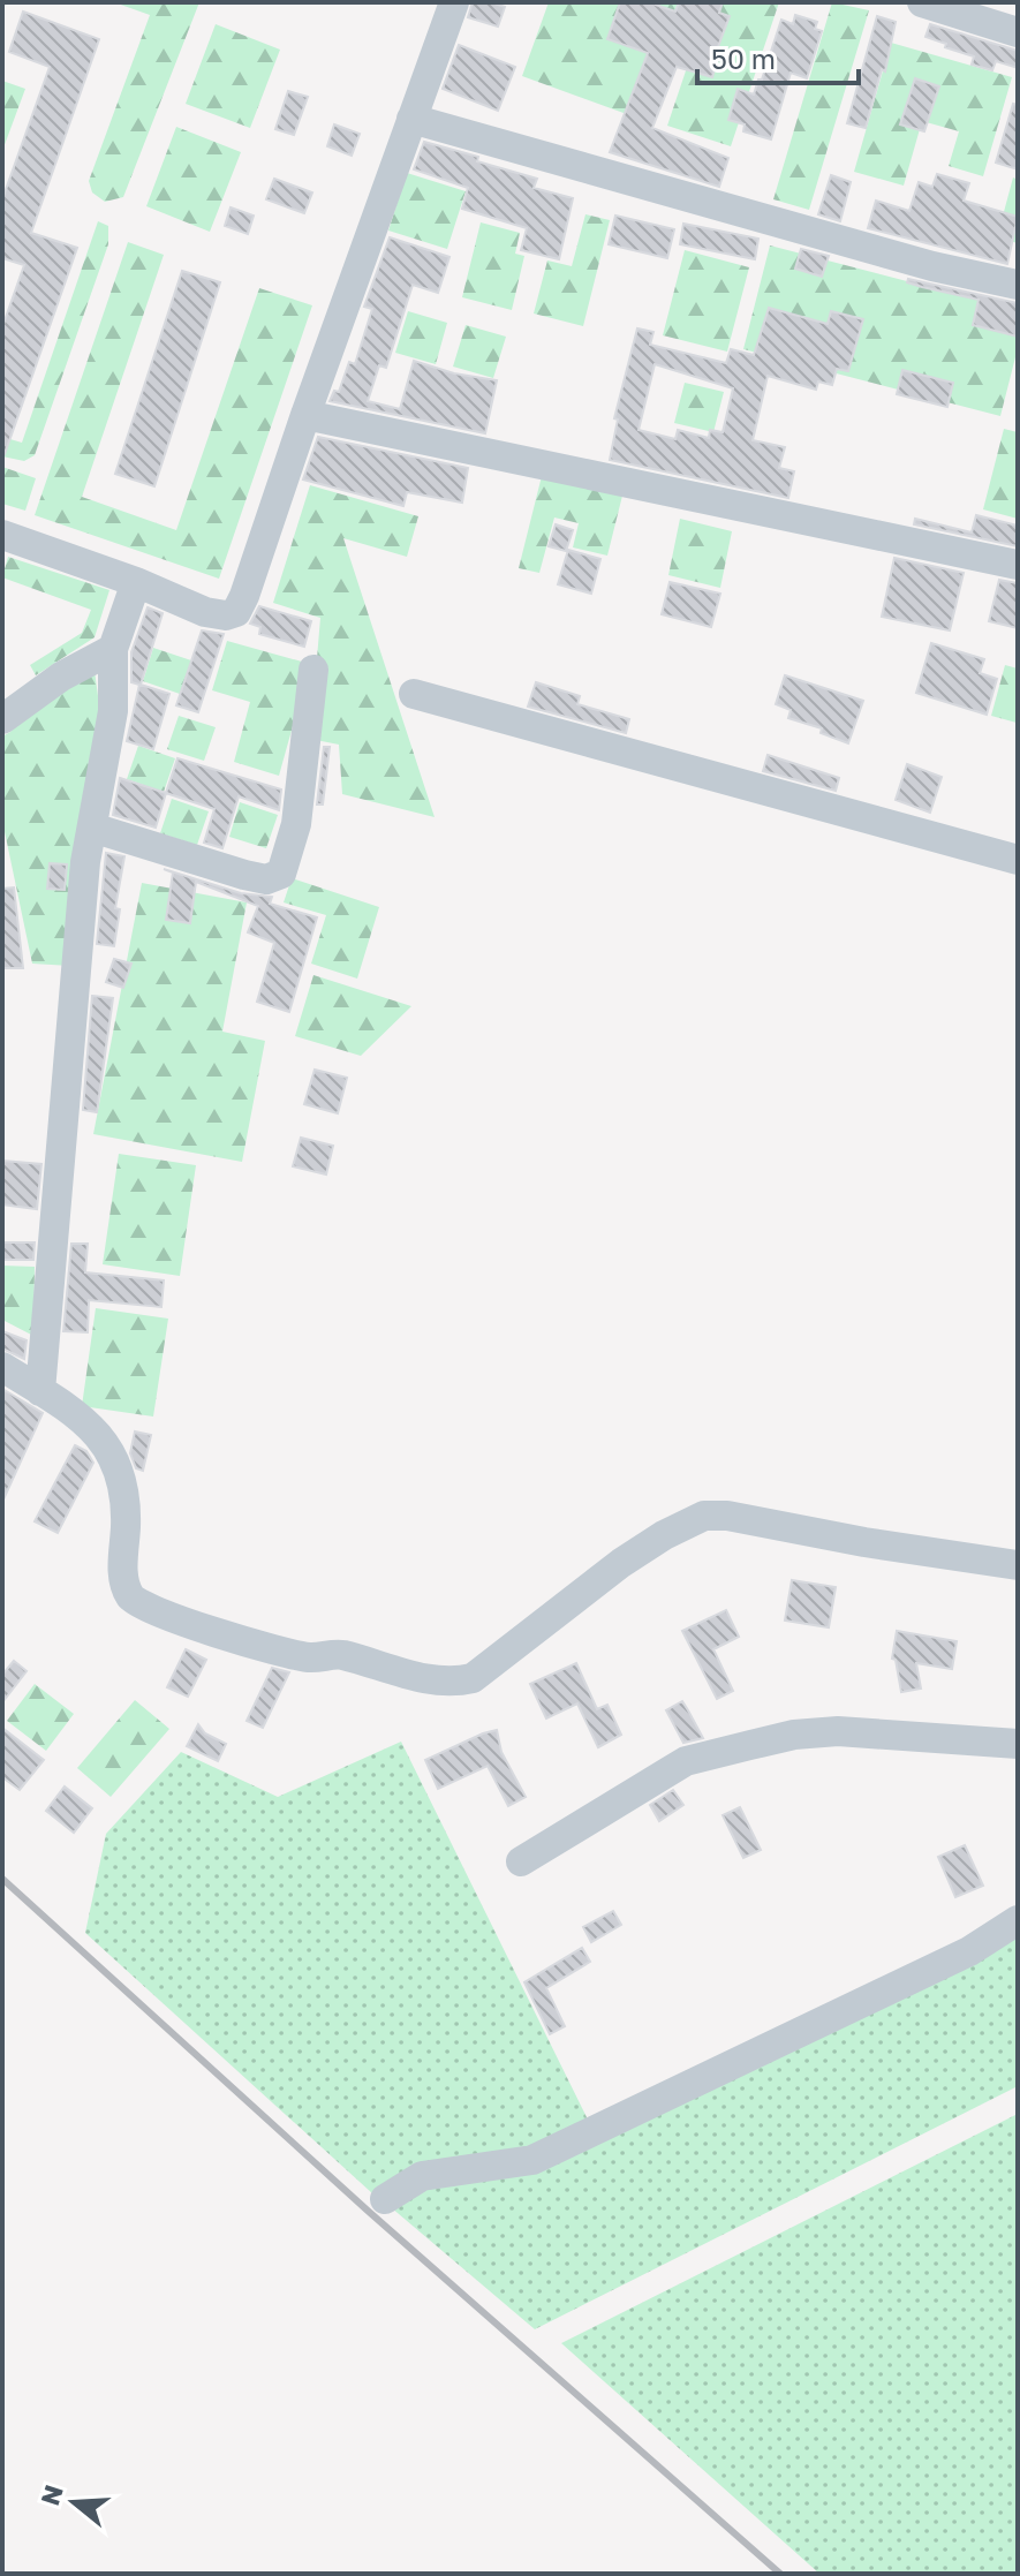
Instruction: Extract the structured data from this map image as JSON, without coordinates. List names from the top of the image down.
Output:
{
  "scale_bar": "50 m",
  "north": "left"
}
